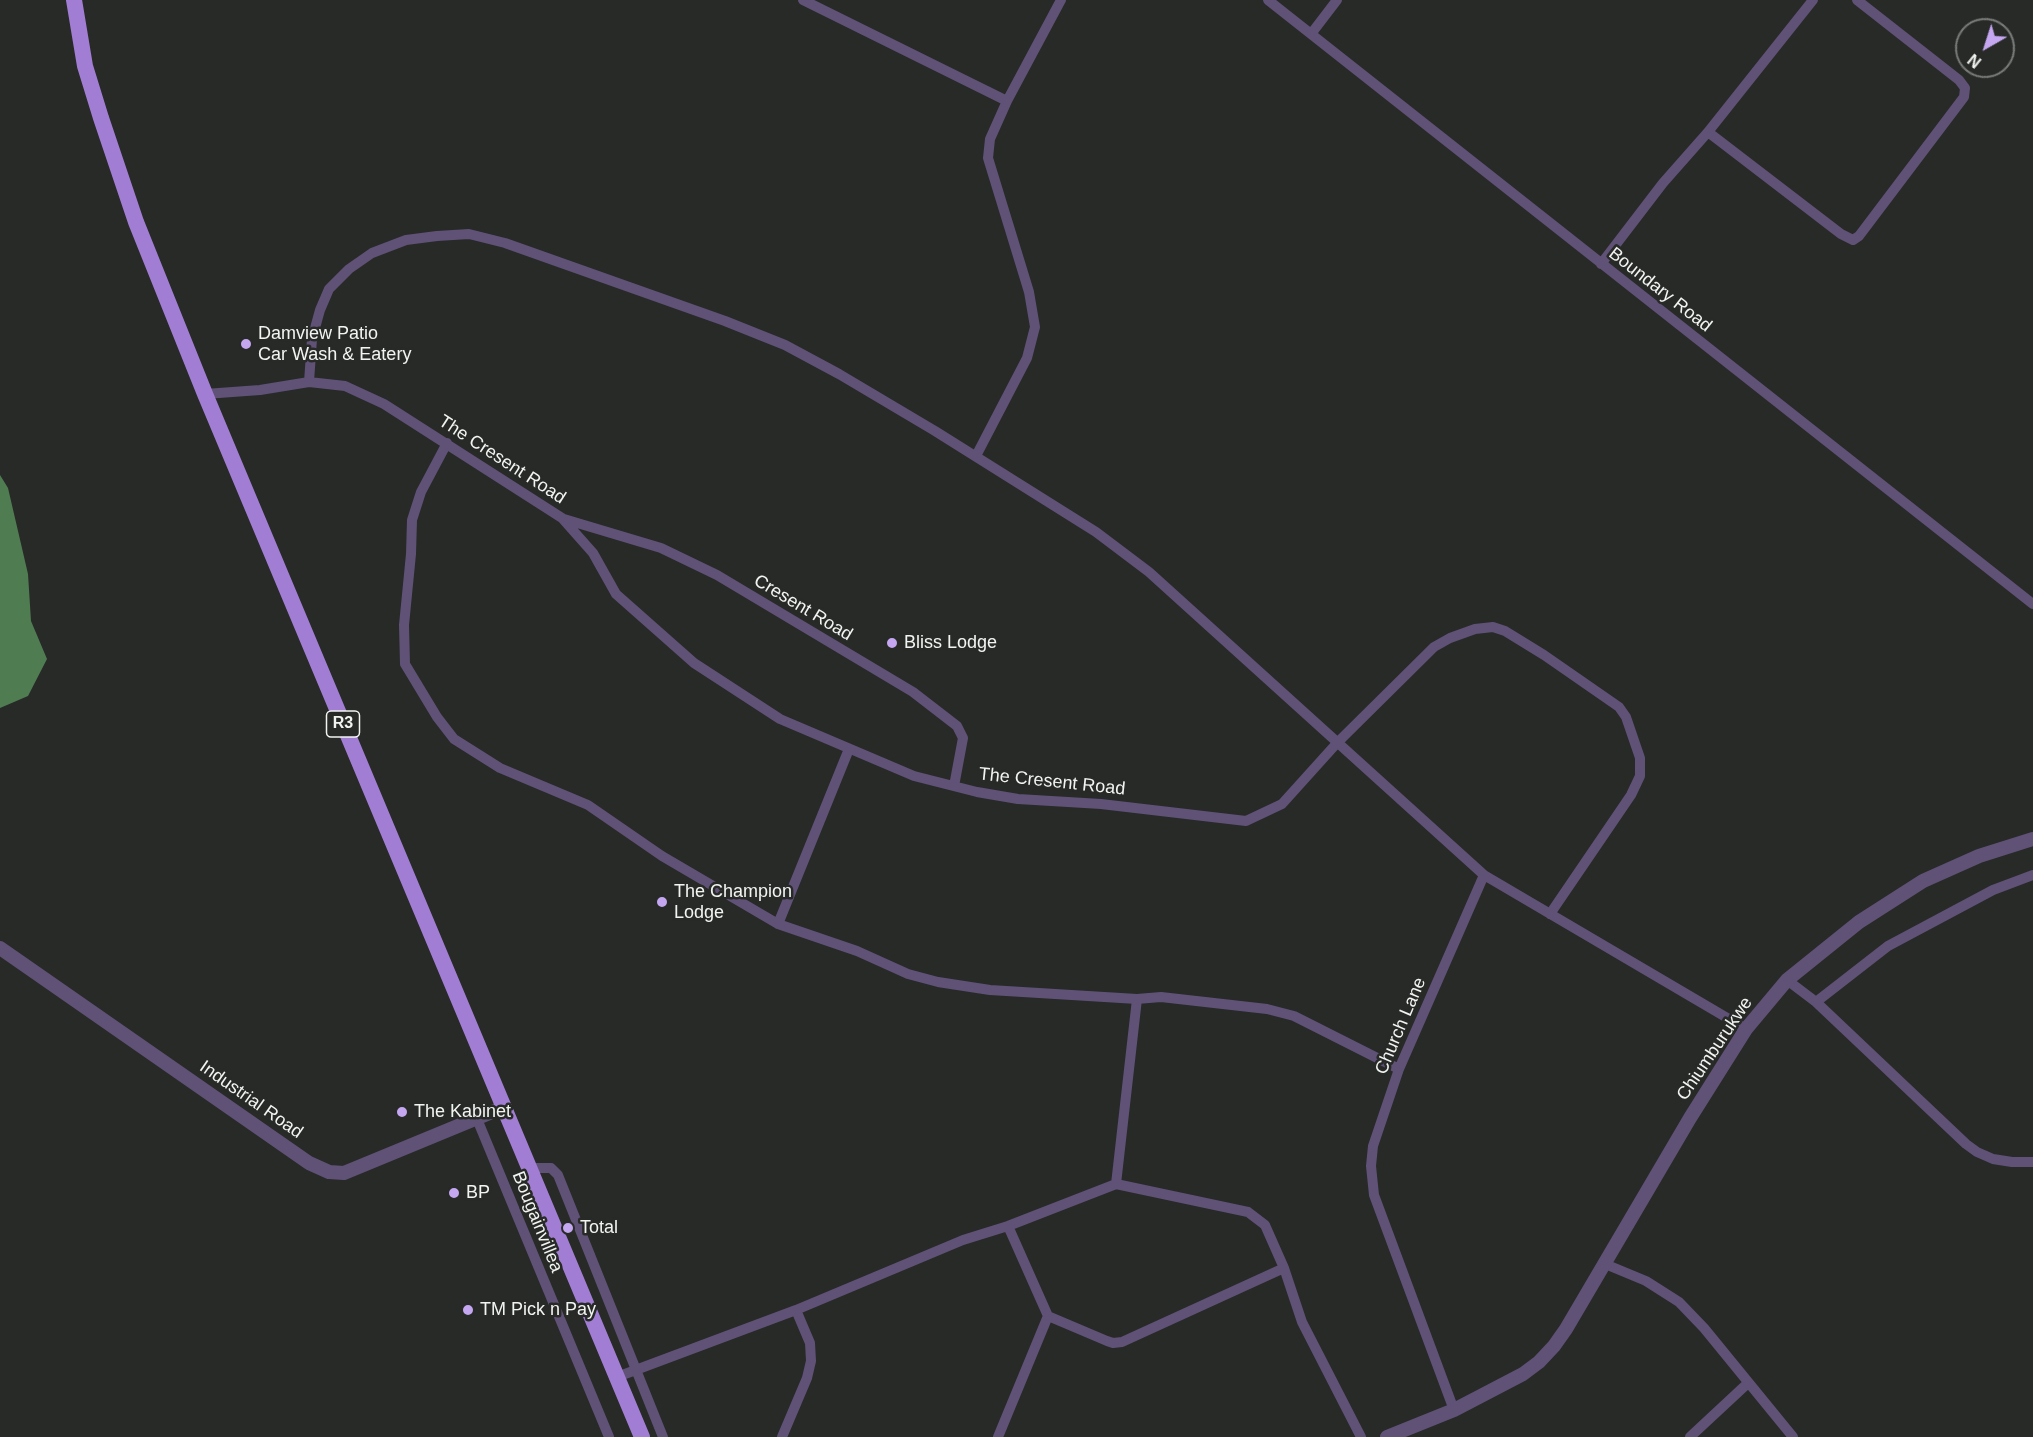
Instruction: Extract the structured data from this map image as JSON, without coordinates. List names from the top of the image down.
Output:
{
  "streets": {
    "highway": ["R3"],
    "street": [
      "Boundary Road",
      "The Cresent Road",
      "Cresent Road",
      "Church Lane",
      "Chiumburukwe",
      "Industrial Road",
      "Bougainvillea"
    ]
  },
  "crossings": [
    ["The Cresent Road", "Cresent Road"],
    ["The Cresent Road", "R3"],
    ["R3", "Industrial Road"],
    ["Church Lane", "Chiumburukwe"],
    ["Industrial Road", "Bougainvillea"]
  ],
  "places": [
    "Damview Patio Car Wash & Eatery",
    "Bliss Lodge",
    "The Champion Lodge",
    "The Kabinet",
    "BP",
    "Total",
    "TM Pick n Pay"
  ],
  "north": "bottom left"
}
